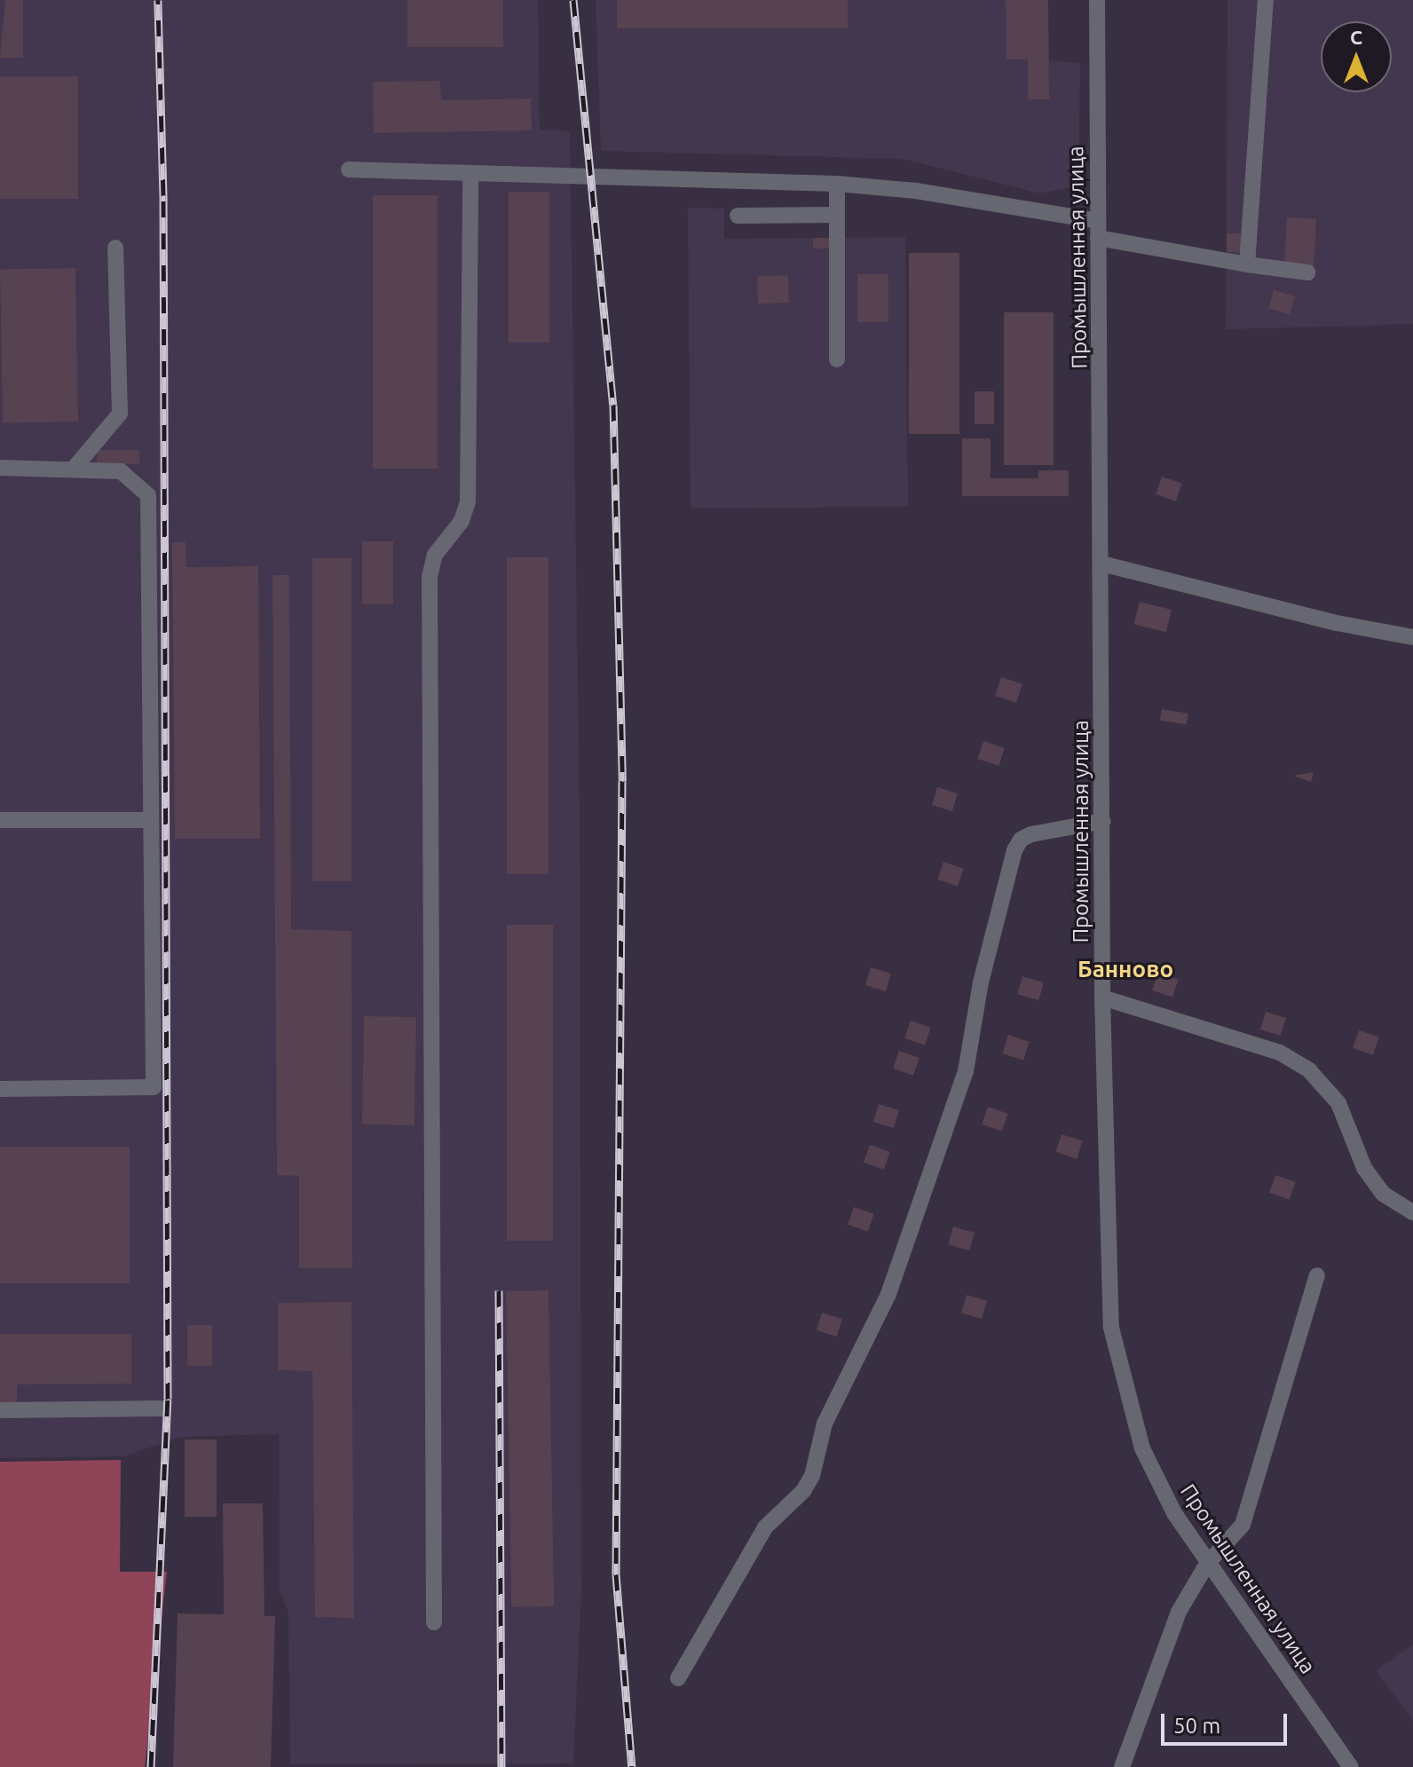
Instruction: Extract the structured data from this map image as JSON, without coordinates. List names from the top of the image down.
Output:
{
  "streets": {
    "street": ["Промышленная улица"]
  },
  "districts": ["Банново"],
  "scale_bar": "50 m",
  "north": "top"
}
